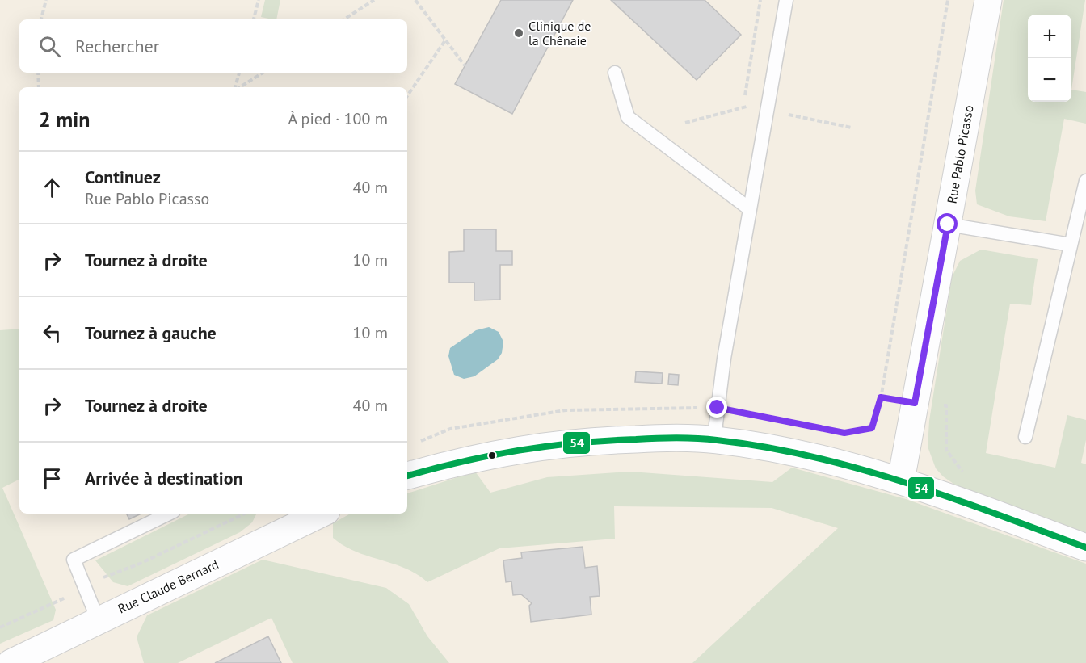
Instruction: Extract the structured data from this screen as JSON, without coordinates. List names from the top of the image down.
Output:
{
  "streets": {
    "street": ["Rue Pablo Picasso", "Rue Claude Bernard"]
  },
  "places": ["Clinique de la Chênaie"],
  "lines": ["transit line 54"],
  "page": {
    "map_buttons": ["+", "−"],
    "search": "Rechercher",
    "heading": ["2 min", "À pied · 100 m"],
    "list": [
      ["Continuez", "Rue Pablo Picasso", "40 m"],
      ["Tournez à droite", "10 m"],
      ["Tournez à gauche", "10 m"],
      ["Tournez à droite", "40 m"],
      "Arrivée à destination"
    ]
  }
}
